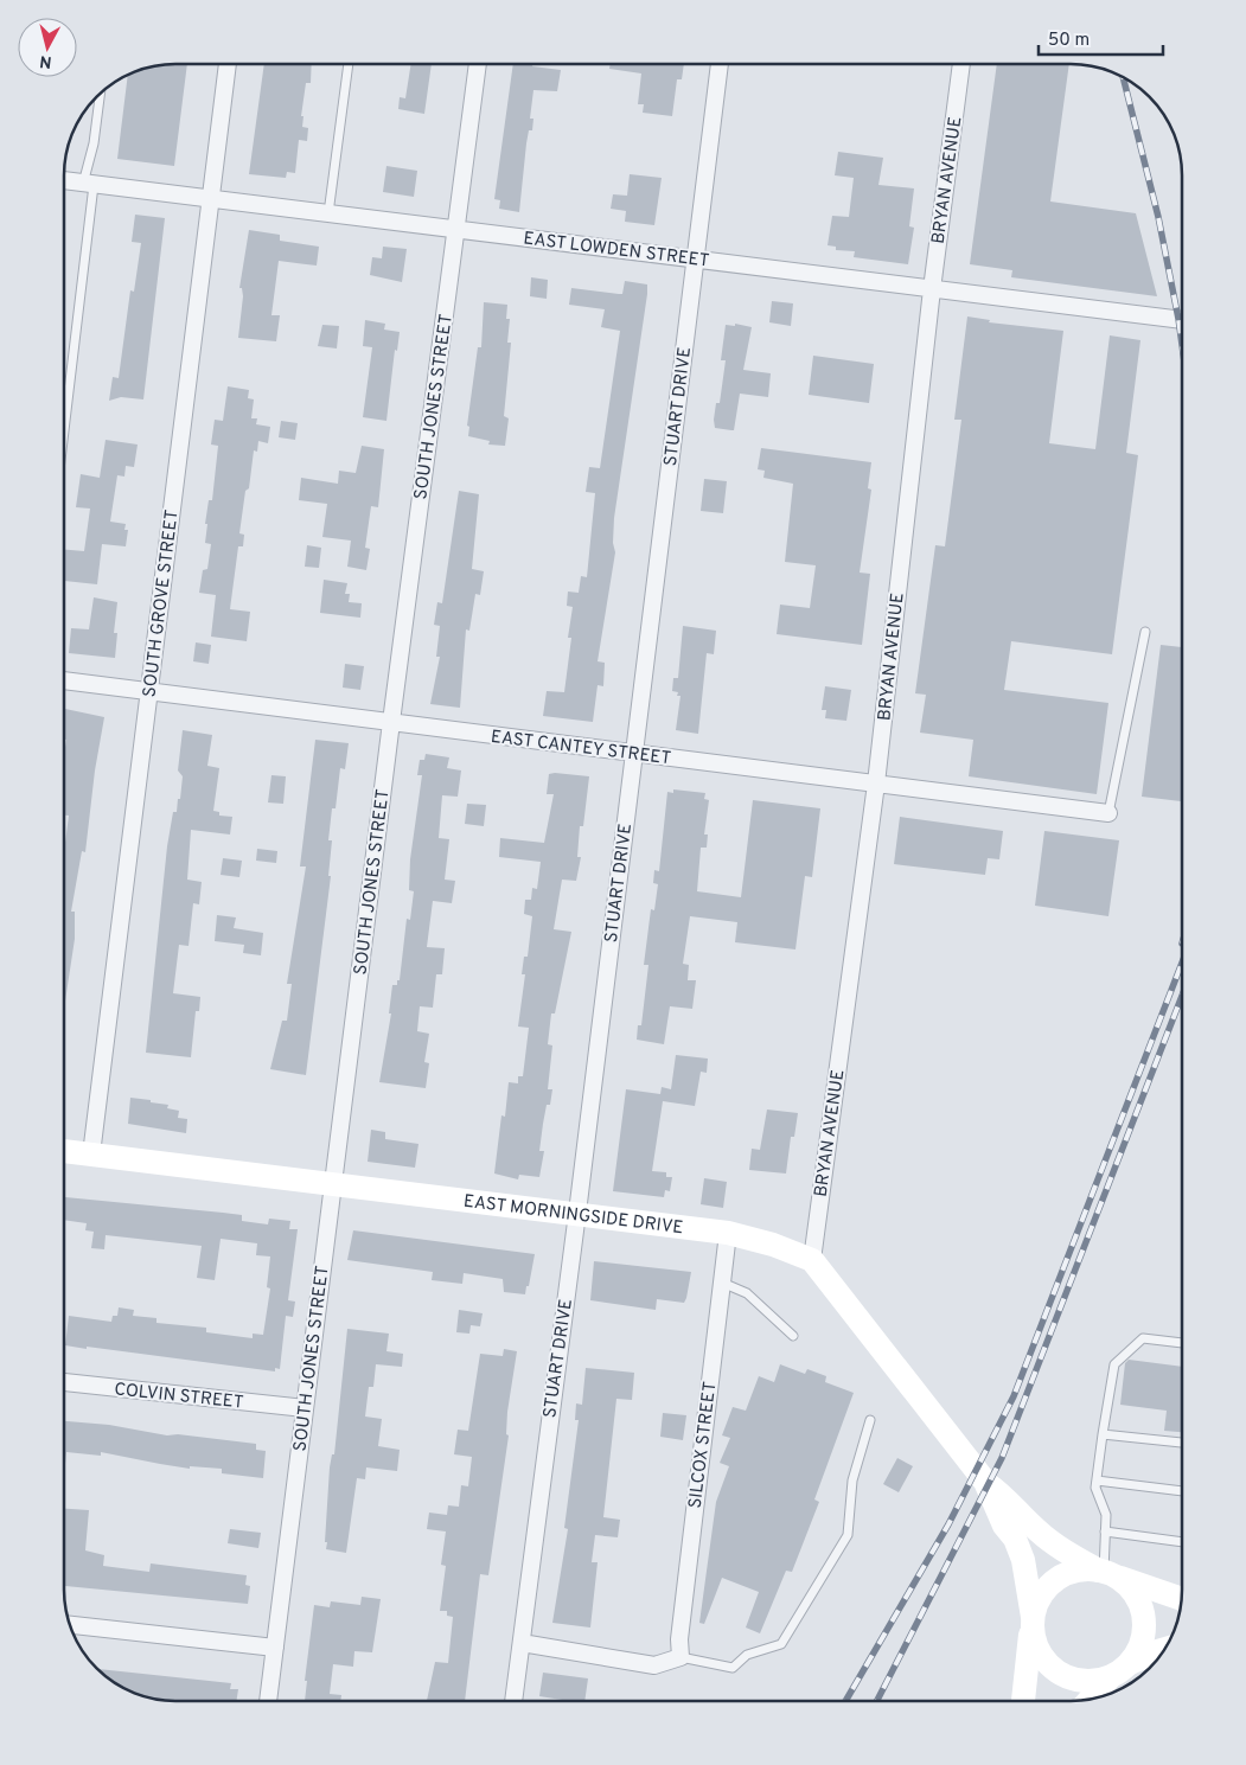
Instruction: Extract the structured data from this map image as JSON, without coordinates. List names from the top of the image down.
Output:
{
  "streets": {
    "street": [
      "BRYAN AVENUE",
      "EAST LOWDEN STREET",
      "SOUTH JONES STREET",
      "STUART DRIVE",
      "SOUTH GROVE STREET",
      "EAST CANTEY STREET",
      "EAST MORNINGSIDE DRIVE",
      "COLVIN STREET",
      "SILCOX STREET"
    ]
  },
  "crossings": [
    ["BRYAN AVENUE", "EAST LOWDEN STREET"],
    ["BRYAN AVENUE", "EAST CANTEY STREET"],
    ["BRYAN AVENUE", "EAST MORNINGSIDE DRIVE"],
    ["EAST LOWDEN STREET", "SOUTH JONES STREET"],
    ["EAST LOWDEN STREET", "STUART DRIVE"],
    ["EAST LOWDEN STREET", "SOUTH GROVE STREET"],
    ["SOUTH JONES STREET", "EAST CANTEY STREET"],
    ["SOUTH JONES STREET", "EAST MORNINGSIDE DRIVE"],
    ["SOUTH JONES STREET", "COLVIN STREET"],
    ["STUART DRIVE", "EAST CANTEY STREET"],
    ["STUART DRIVE", "EAST MORNINGSIDE DRIVE"],
    ["SOUTH GROVE STREET", "EAST CANTEY STREET"],
    ["SOUTH GROVE STREET", "EAST MORNINGSIDE DRIVE"],
    ["EAST MORNINGSIDE DRIVE", "SILCOX STREET"]
  ],
  "scale_bar": "50 m",
  "north": "bottom"
}
